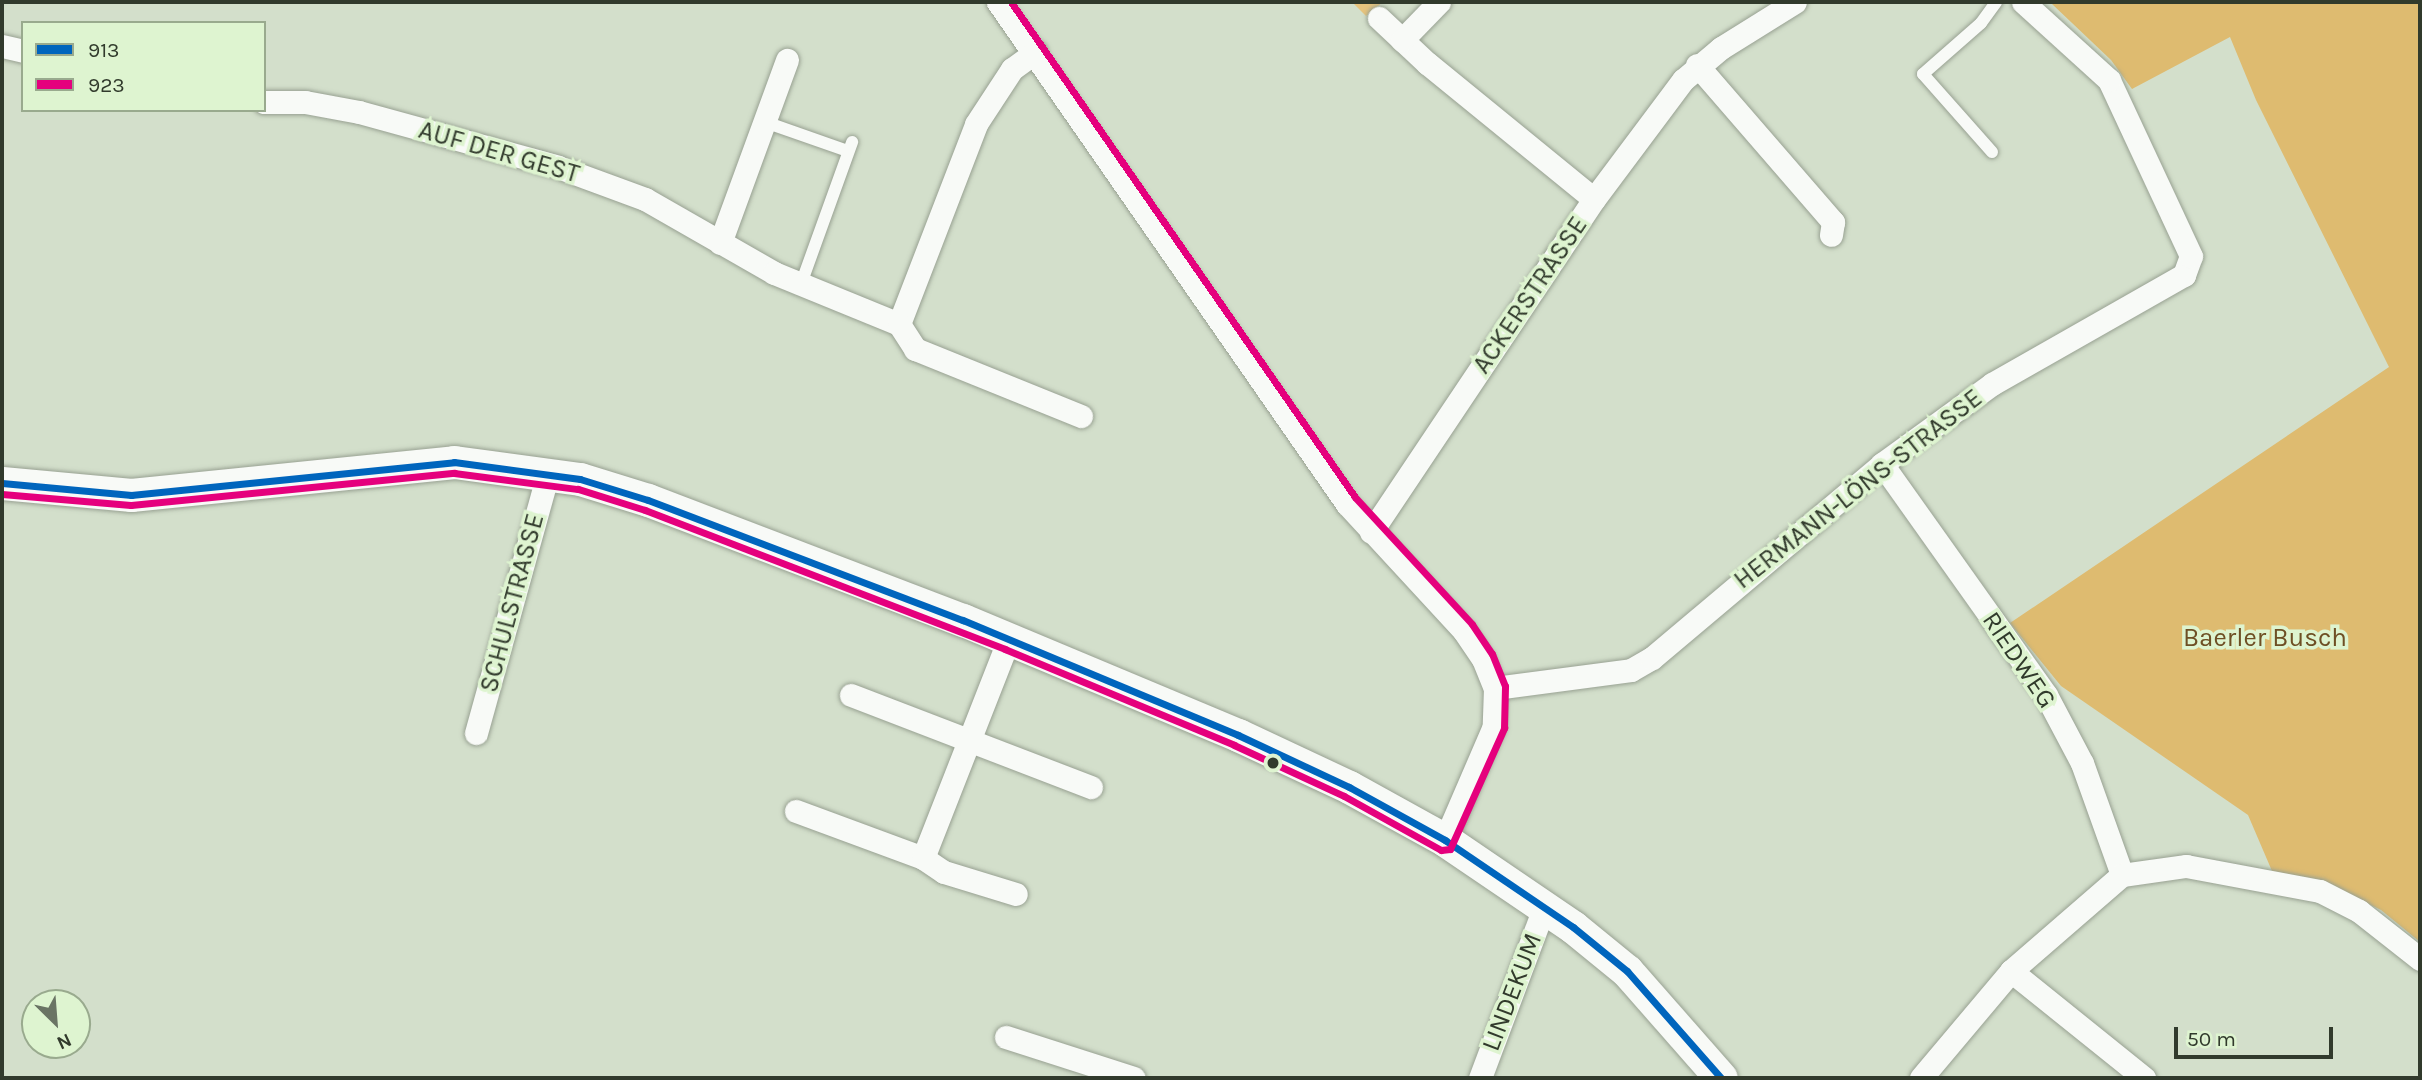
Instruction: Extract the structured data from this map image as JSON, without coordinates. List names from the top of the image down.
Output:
{
  "streets": {
    "street": [
      "AUF DER GEST",
      "ACKERSTRASSE",
      "HERMANN-LÖNS-STRASSE",
      "SCHULSTRASSE",
      "RIEDWEG",
      "LINDEKUM"
    ]
  },
  "crossings": [
    ["HERMANN-LÖNS-STRASSE", "RIEDWEG"]
  ],
  "parks": ["Baerler Busch"],
  "lines": ["transit line 923", "transit line 913"],
  "legend": ["913", "923"],
  "scale_bar": "50 m",
  "north": "bottom right"
}
